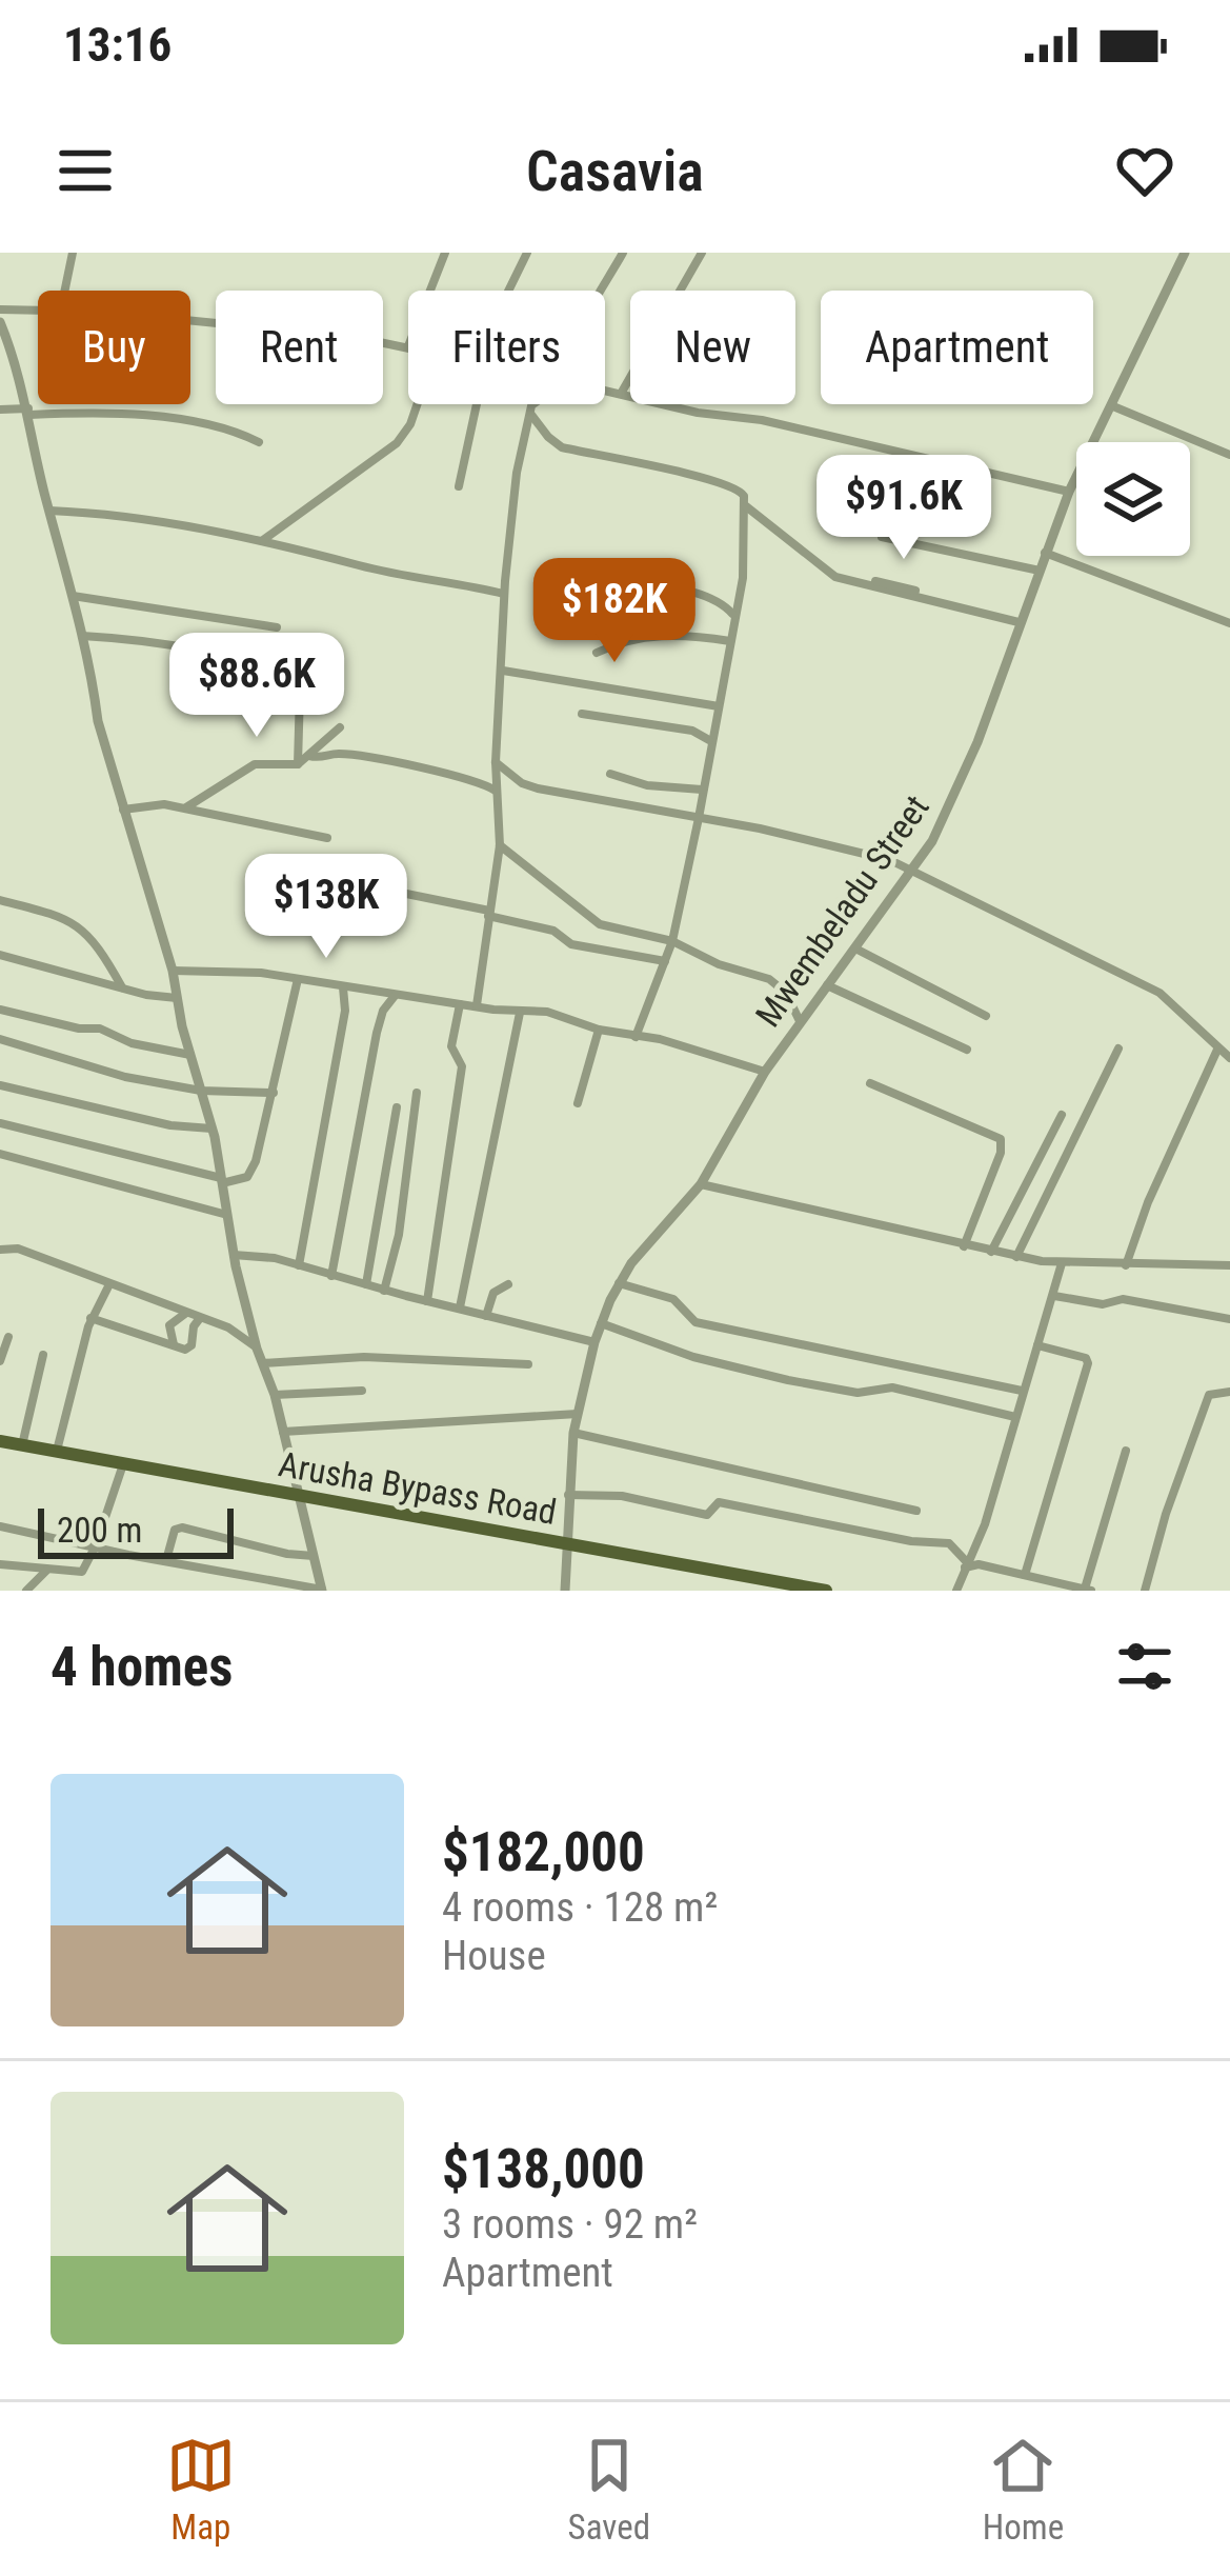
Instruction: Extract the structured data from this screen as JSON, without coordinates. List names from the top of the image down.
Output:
{
  "streets": {
    "main road": ["Arusha Bypass Road"],
    "street": ["Mwembeladu Street"]
  },
  "crossings": [
    ["Mwembeladu Street", "Arusha Bypass Road"]
  ],
  "scale_bar": "200 m",
  "page": {
    "status": "13:16",
    "header": "Casavia",
    "chip": [
      "Buy",
      "Rent",
      "Filters",
      "New",
      "Apartment"
    ],
    "price": [
      "$91.6K",
      "$182K",
      "$88.6K",
      "$138K"
    ],
    "scale": "200 m",
    "heading": "4 homes",
    "list": [
      {
        "name": "$182,000",
        "note": "4 rooms · 128 m² · House"
      },
      {
        "name": "$138,000",
        "note": "3 rooms · 92 m² · Apartment"
      }
    ],
    "tabs": ["Map", "Saved", "Home"]
  }
}
